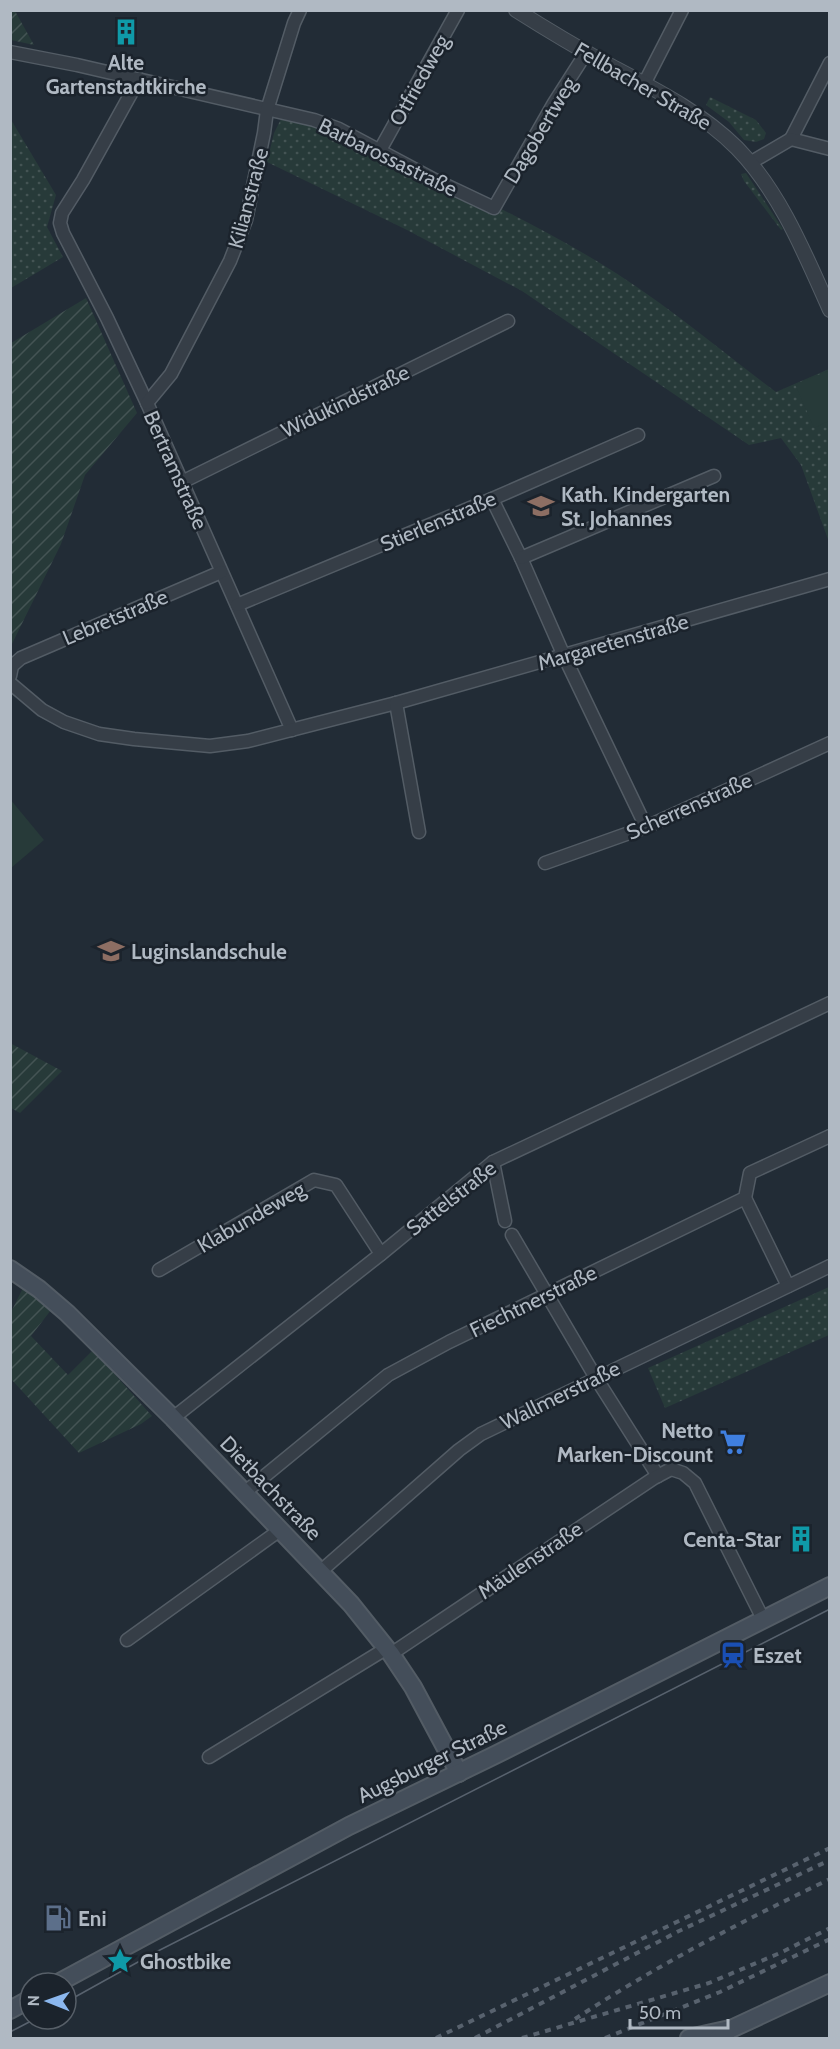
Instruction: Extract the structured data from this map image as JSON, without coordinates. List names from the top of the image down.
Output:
{
  "streets": {
    "main road": ["Dietbachstraße", "Augsburger Straße"],
    "street": [
      "Otfriedweg",
      "Fellbacher Straße",
      "Dagobertweg",
      "Barbarossastraße",
      "Kilianstraße",
      "Widukindstraße",
      "Bertramstraße",
      "Stierlenstraße",
      "Lebretstraße",
      "Margaretenstraße",
      "Scherrenstraße",
      "Sattelstraße",
      "Klabundeweg",
      "Fiechtnerstraße",
      "Wallmerstraße",
      "Mäulenstraße"
    ]
  },
  "crossings": [
    ["Otfriedweg", "Barbarossastraße"],
    ["Fellbacher Straße", "Dagobertweg"],
    ["Dagobertweg", "Barbarossastraße"],
    ["Barbarossastraße", "Kilianstraße"],
    ["Barbarossastraße", "Bertramstraße"],
    ["Kilianstraße", "Bertramstraße"],
    ["Widukindstraße", "Bertramstraße"],
    ["Bertramstraße", "Stierlenstraße"],
    ["Bertramstraße", "Lebretstraße"],
    ["Bertramstraße", "Margaretenstraße"],
    ["Sattelstraße", "Klabundeweg"],
    ["Sattelstraße", "Dietbachstraße"],
    ["Fiechtnerstraße", "Dietbachstraße"],
    ["Wallmerstraße", "Dietbachstraße"],
    ["Dietbachstraße", "Mäulenstraße"],
    ["Dietbachstraße", "Augsburger Straße"],
    ["Mäulenstraße", "Augsburger Straße"]
  ],
  "places": {
    "building": ["Alte Gartenstadtkirche", "Centa-Star"],
    "school or university": ["Kath. Kindergarten St. Johannes", "Luginslandschule"],
    "supermarket": ["Netto Marken-Discount"],
    "station": ["Eszet"],
    "fuel station": ["Eni"],
    "place": ["Ghostbike"]
  },
  "scale_bar": "50 m",
  "north": "left"
}
